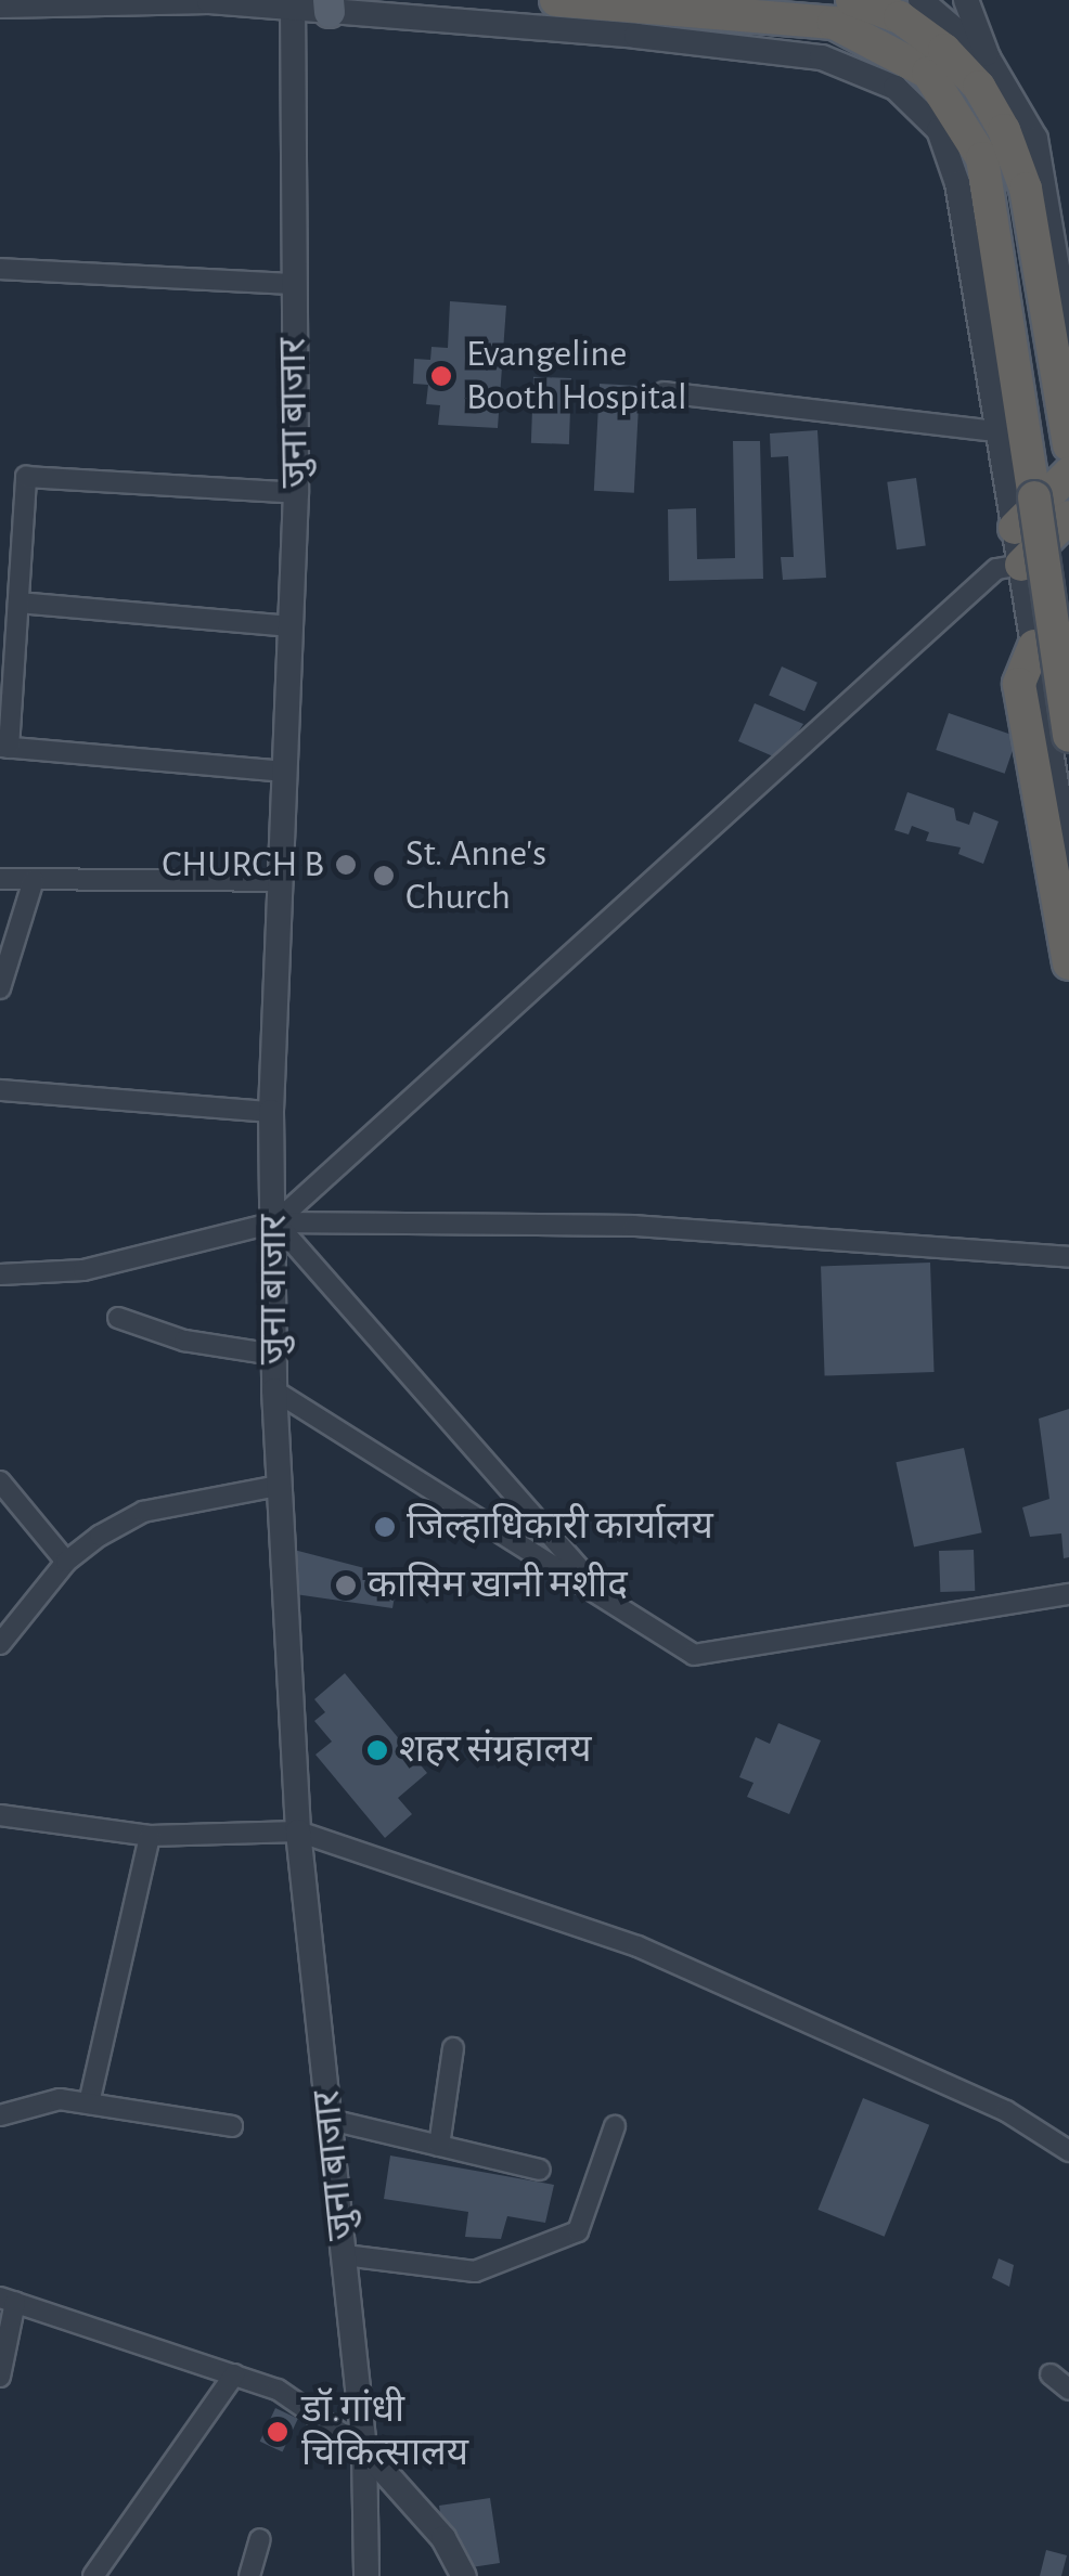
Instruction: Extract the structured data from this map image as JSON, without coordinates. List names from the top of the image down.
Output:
{
  "streets": {
    "street": ["जुना बाजार"]
  },
  "places": [
    "Evangeline Booth Hospital",
    "CHURCH B",
    "St. Anne's Church",
    "जिल्हाधिकारी कार्यालय",
    "कासिम खानी मशीद",
    "शहर संग्रहालय",
    "डॉ.गांधी चिकित्सालय"
  ]
}
